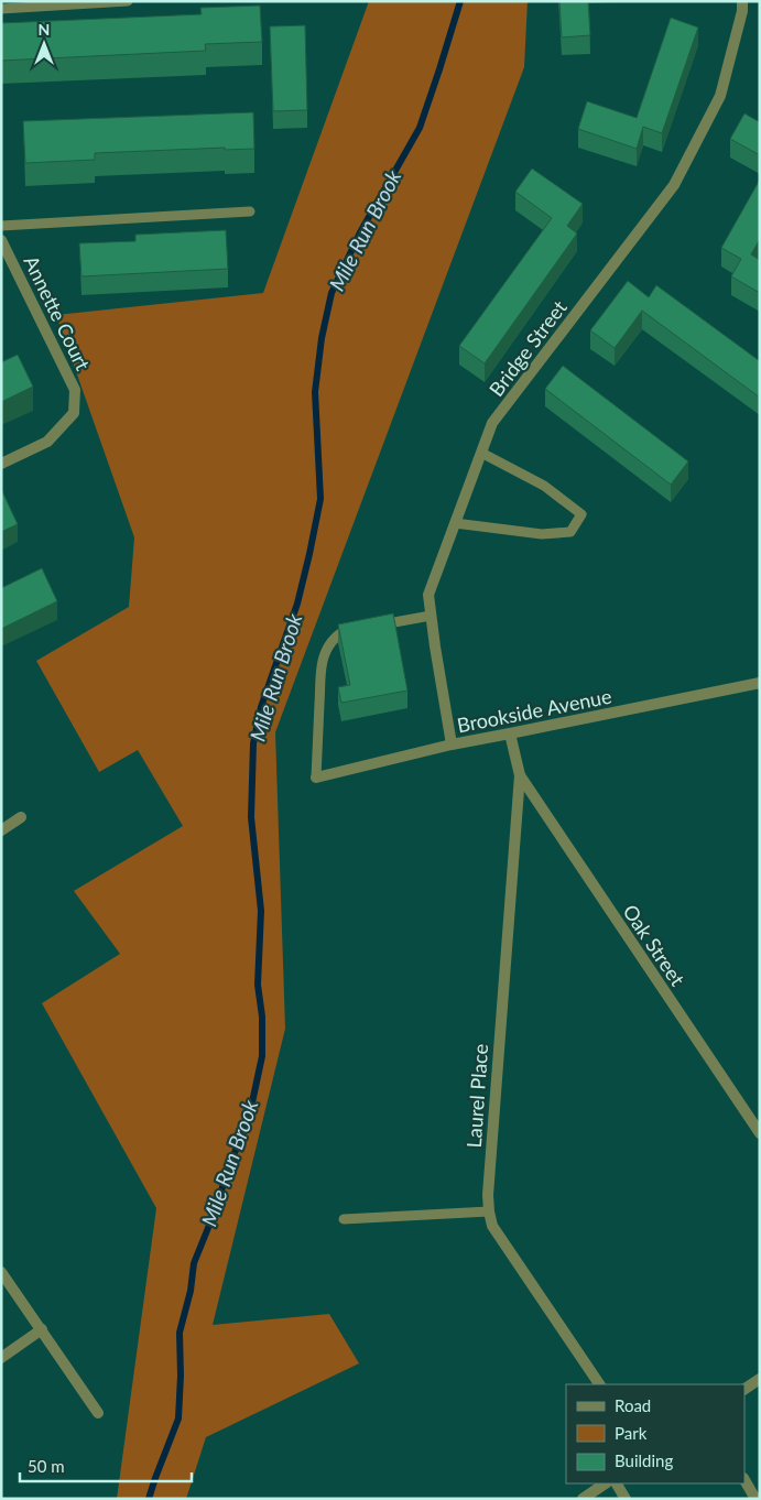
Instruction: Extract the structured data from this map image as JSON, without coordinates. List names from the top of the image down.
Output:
{
  "streets": {
    "street": [
      "Annette Court",
      "Bridge Street",
      "Brookside Avenue",
      "Oak Street",
      "Laurel Place"
    ]
  },
  "crossings": [
    ["Bridge Street", "Brookside Avenue"],
    ["Oak Street", "Laurel Place"]
  ],
  "water": ["Mile Run Brook"],
  "legend": ["Road", "Park", "Building"],
  "scale_bar": "50 m",
  "north": "top"
}
